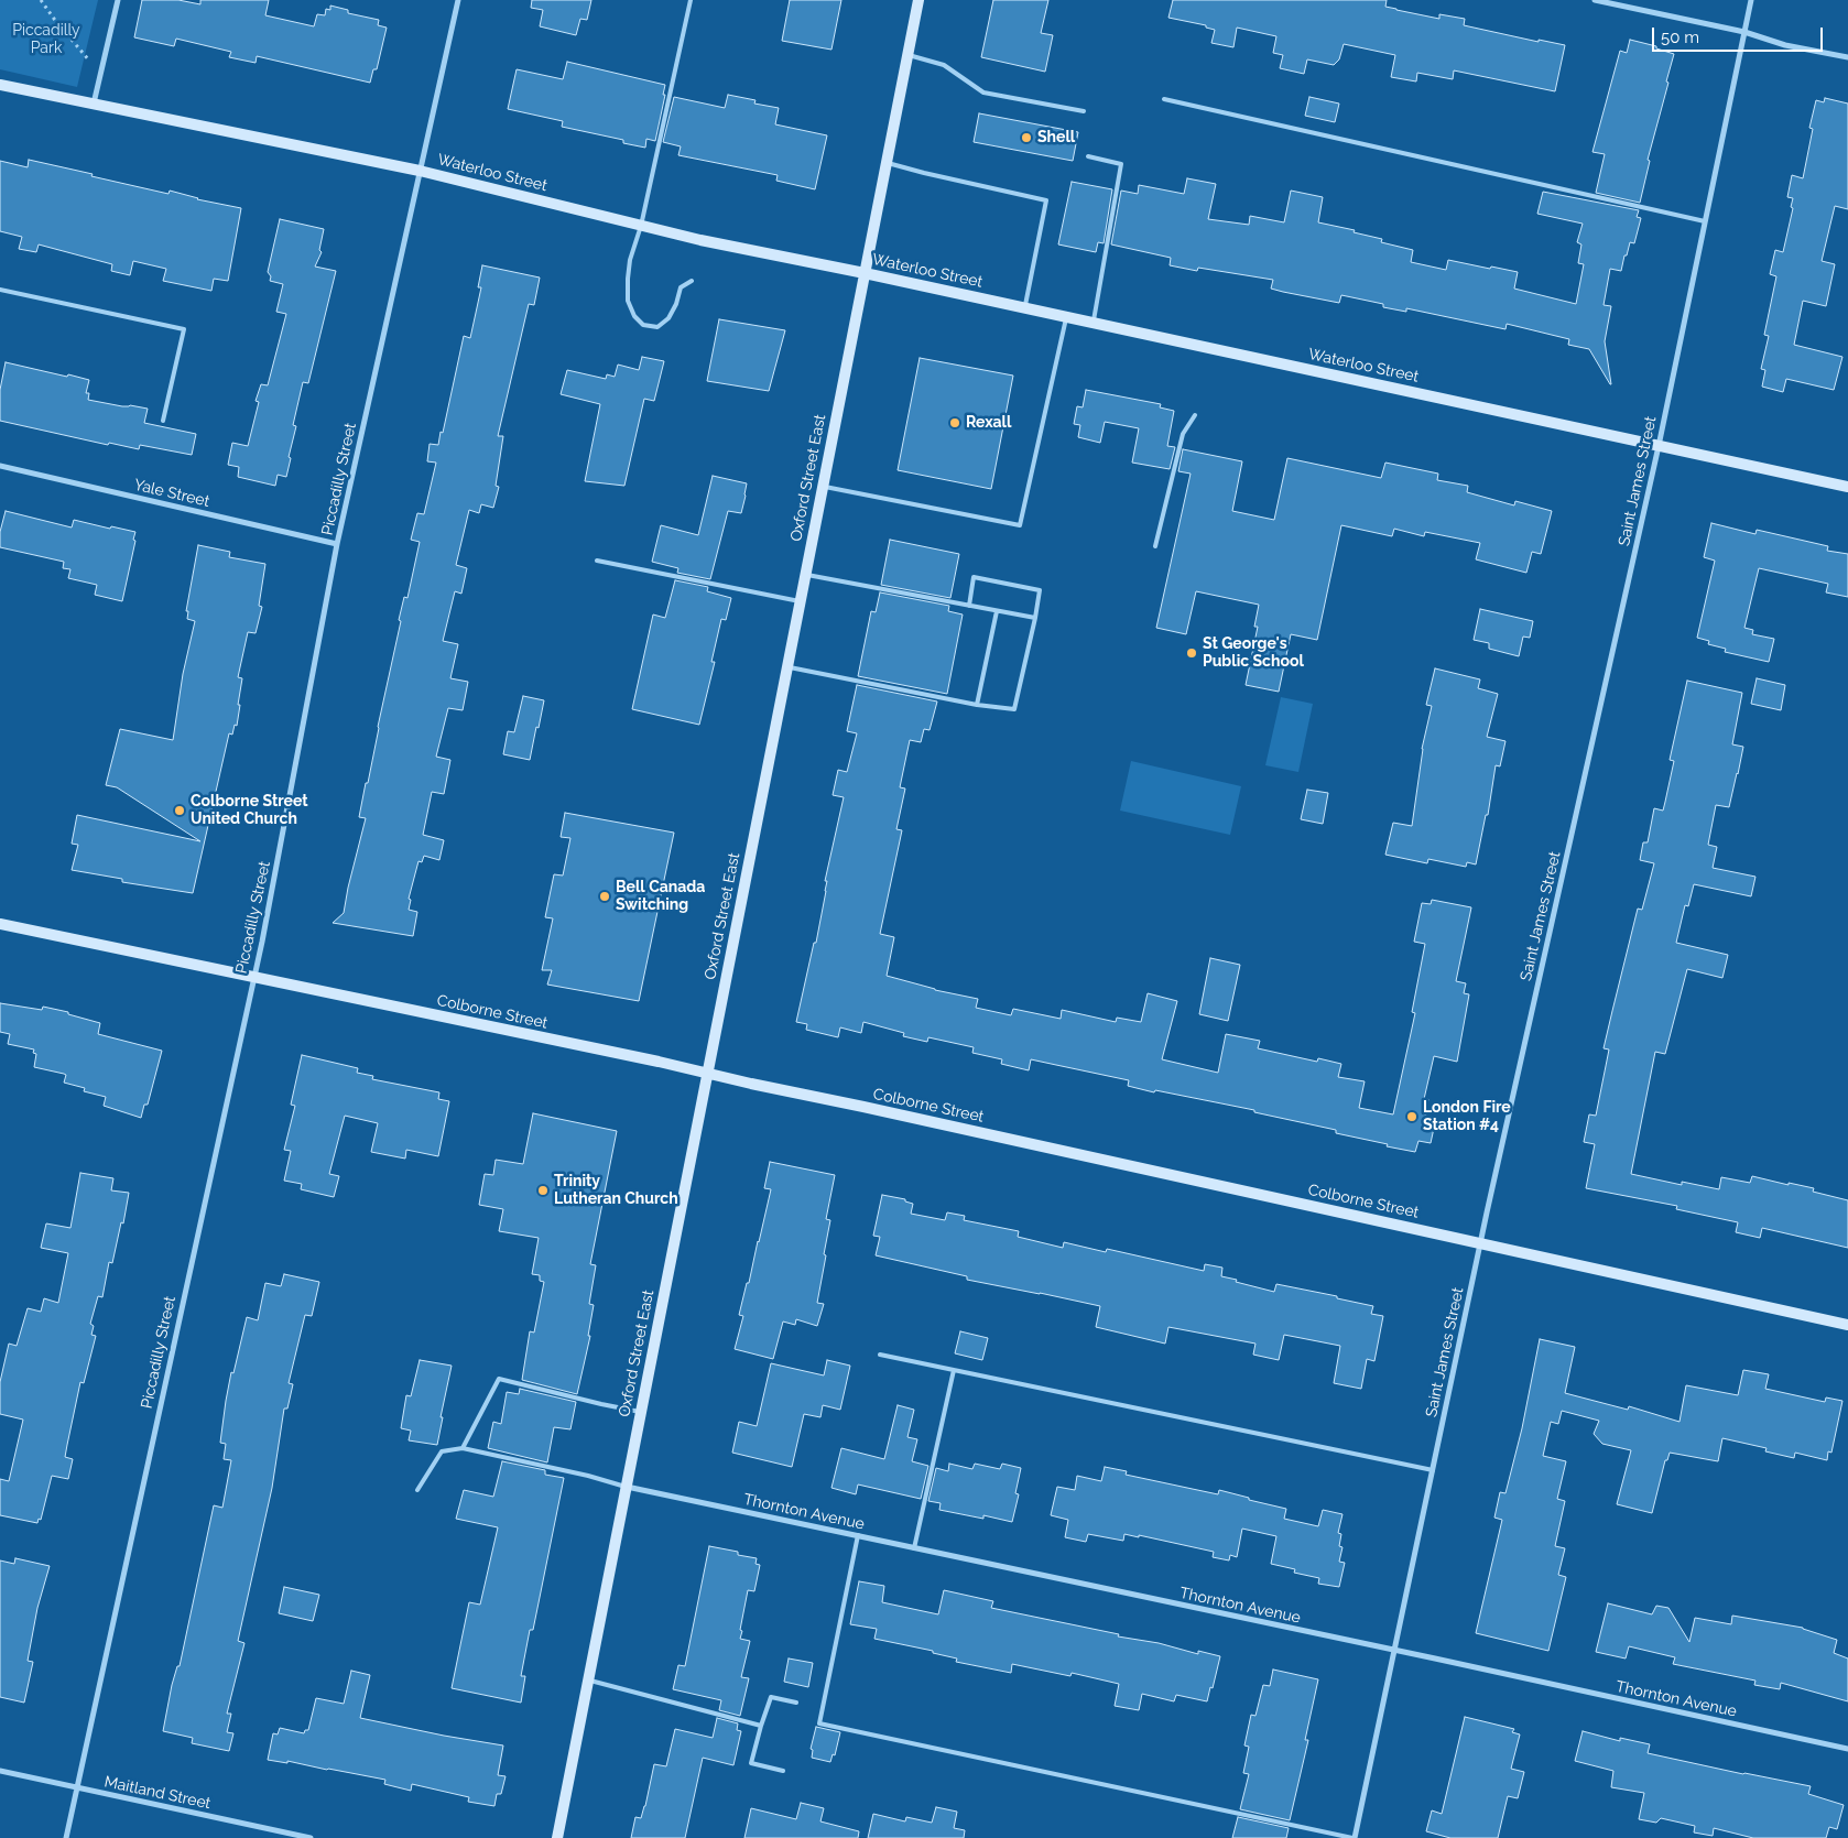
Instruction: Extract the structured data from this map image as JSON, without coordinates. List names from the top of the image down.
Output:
{
  "streets": {
    "street": [
      "Waterloo Street",
      "Oxford Street East",
      "Piccadilly Street",
      "Saint James Street",
      "Yale Street",
      "Colborne Street",
      "Thornton Avenue",
      "Maitland Street"
    ]
  },
  "crossings": [
    ["Waterloo Street", "Oxford Street East"],
    ["Waterloo Street", "Piccadilly Street"],
    ["Waterloo Street", "Saint James Street"],
    ["Oxford Street East", "Colborne Street"],
    ["Oxford Street East", "Thornton Avenue"],
    ["Piccadilly Street", "Yale Street"],
    ["Piccadilly Street", "Colborne Street"],
    ["Piccadilly Street", "Maitland Street"],
    ["Saint James Street", "Colborne Street"],
    ["Saint James Street", "Thornton Avenue"]
  ],
  "parks": ["Piccadilly Park"],
  "places": [
    "Shell",
    "Rexall",
    "St George's Public School",
    "Colborne Street United Church",
    "Bell Canada Switching",
    "London Fire Station #4",
    "Trinity Lutheran Church"
  ],
  "scale_bar": "50 m"
}
